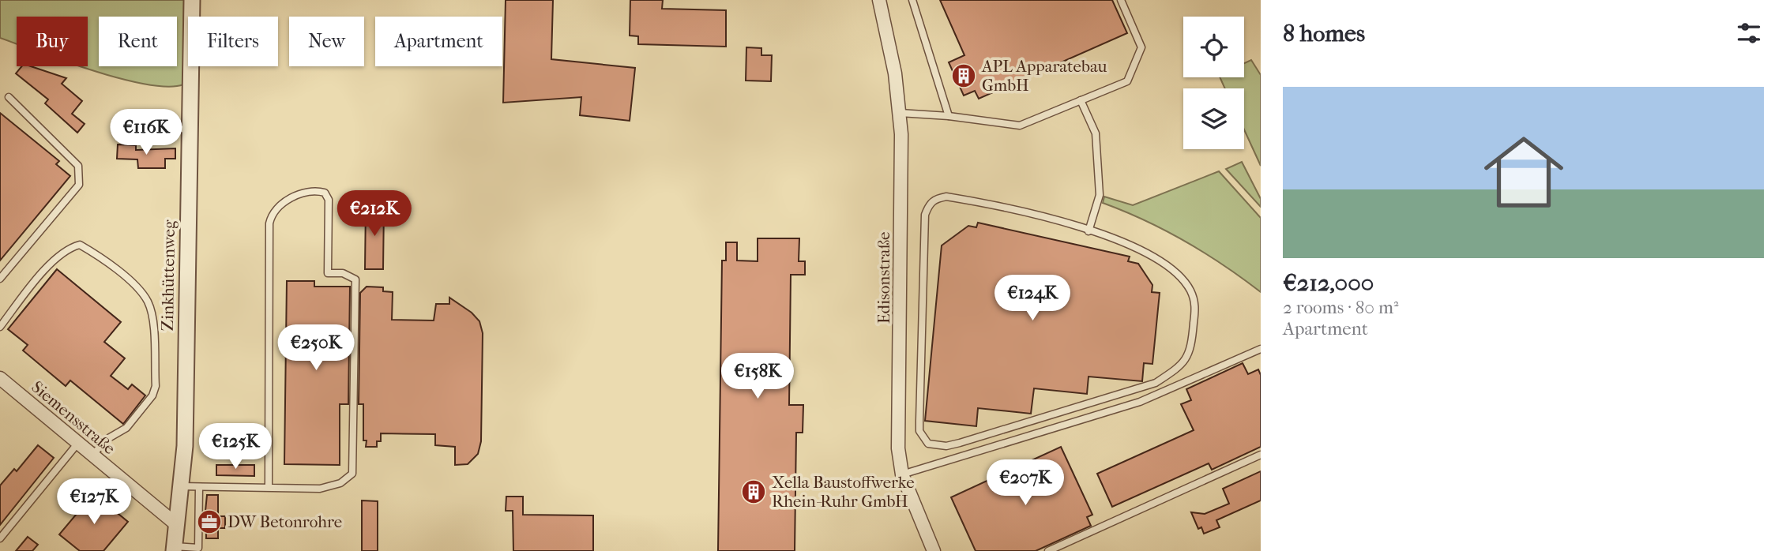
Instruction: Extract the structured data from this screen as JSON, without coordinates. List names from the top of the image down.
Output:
{
  "streets": {
    "street": ["Zinkhüttenweg", "Edisonstraße", "Siemensstraße"]
  },
  "crossings": [
    ["Zinkhüttenweg", "Siemensstraße"]
  ],
  "places": {
    "building": ["APL Apparatebau GmbH", "Xella Baustoffwerke Rhein-Ruhr GmbH"],
    "office": ["DW Betonrohre"]
  },
  "page": {
    "heading": "8 homes",
    "chip": [
      "Buy",
      "Rent",
      "Filters",
      "New",
      "Apartment"
    ],
    "list": [
      {
        "name": "€212,000",
        "note": "2 rooms · 80 m² · Apartment"
      }
    ],
    "price": [
      "€116K",
      "€212K",
      "€124K",
      "€250K",
      "€158K",
      "€125K",
      "€207K",
      "€127K"
    ]
  }
}
